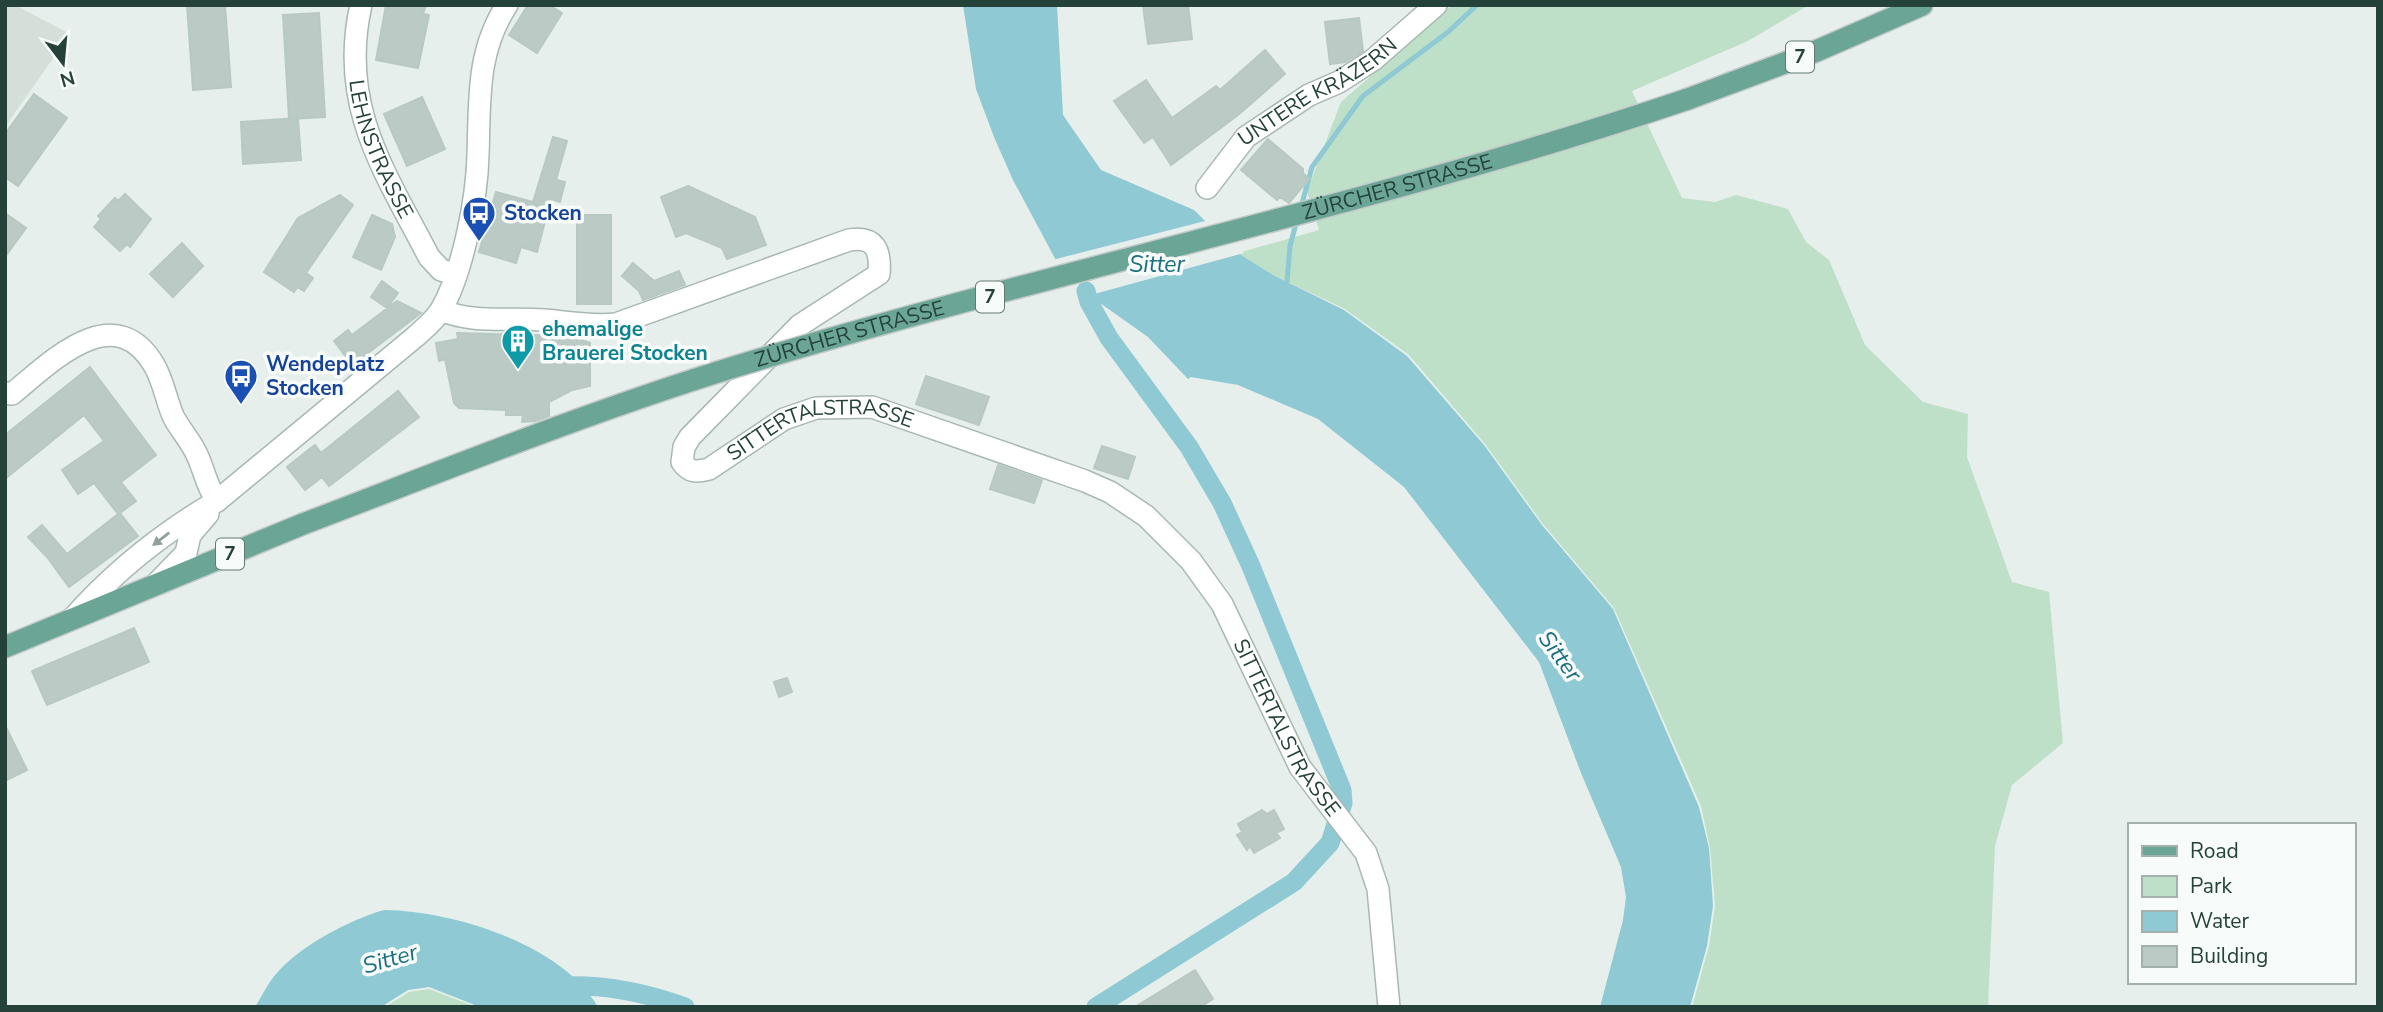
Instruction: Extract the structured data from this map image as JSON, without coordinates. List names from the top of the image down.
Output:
{
  "streets": {
    "main road": ["7", "ZÜRCHER STRASSE"],
    "street": ["UNTERE KRÄZERN", "LEHNSTRASSE", "SITTERTALSTRASSE"]
  },
  "water": ["Sitter"],
  "places": {
    "bus stop": ["Stocken", "Wendeplatz Stocken"],
    "building": ["ehemalige Brauerei Stocken"]
  },
  "legend": [
    "Road",
    "Park",
    "Water",
    "Building"
  ],
  "north": "bottom"
}
